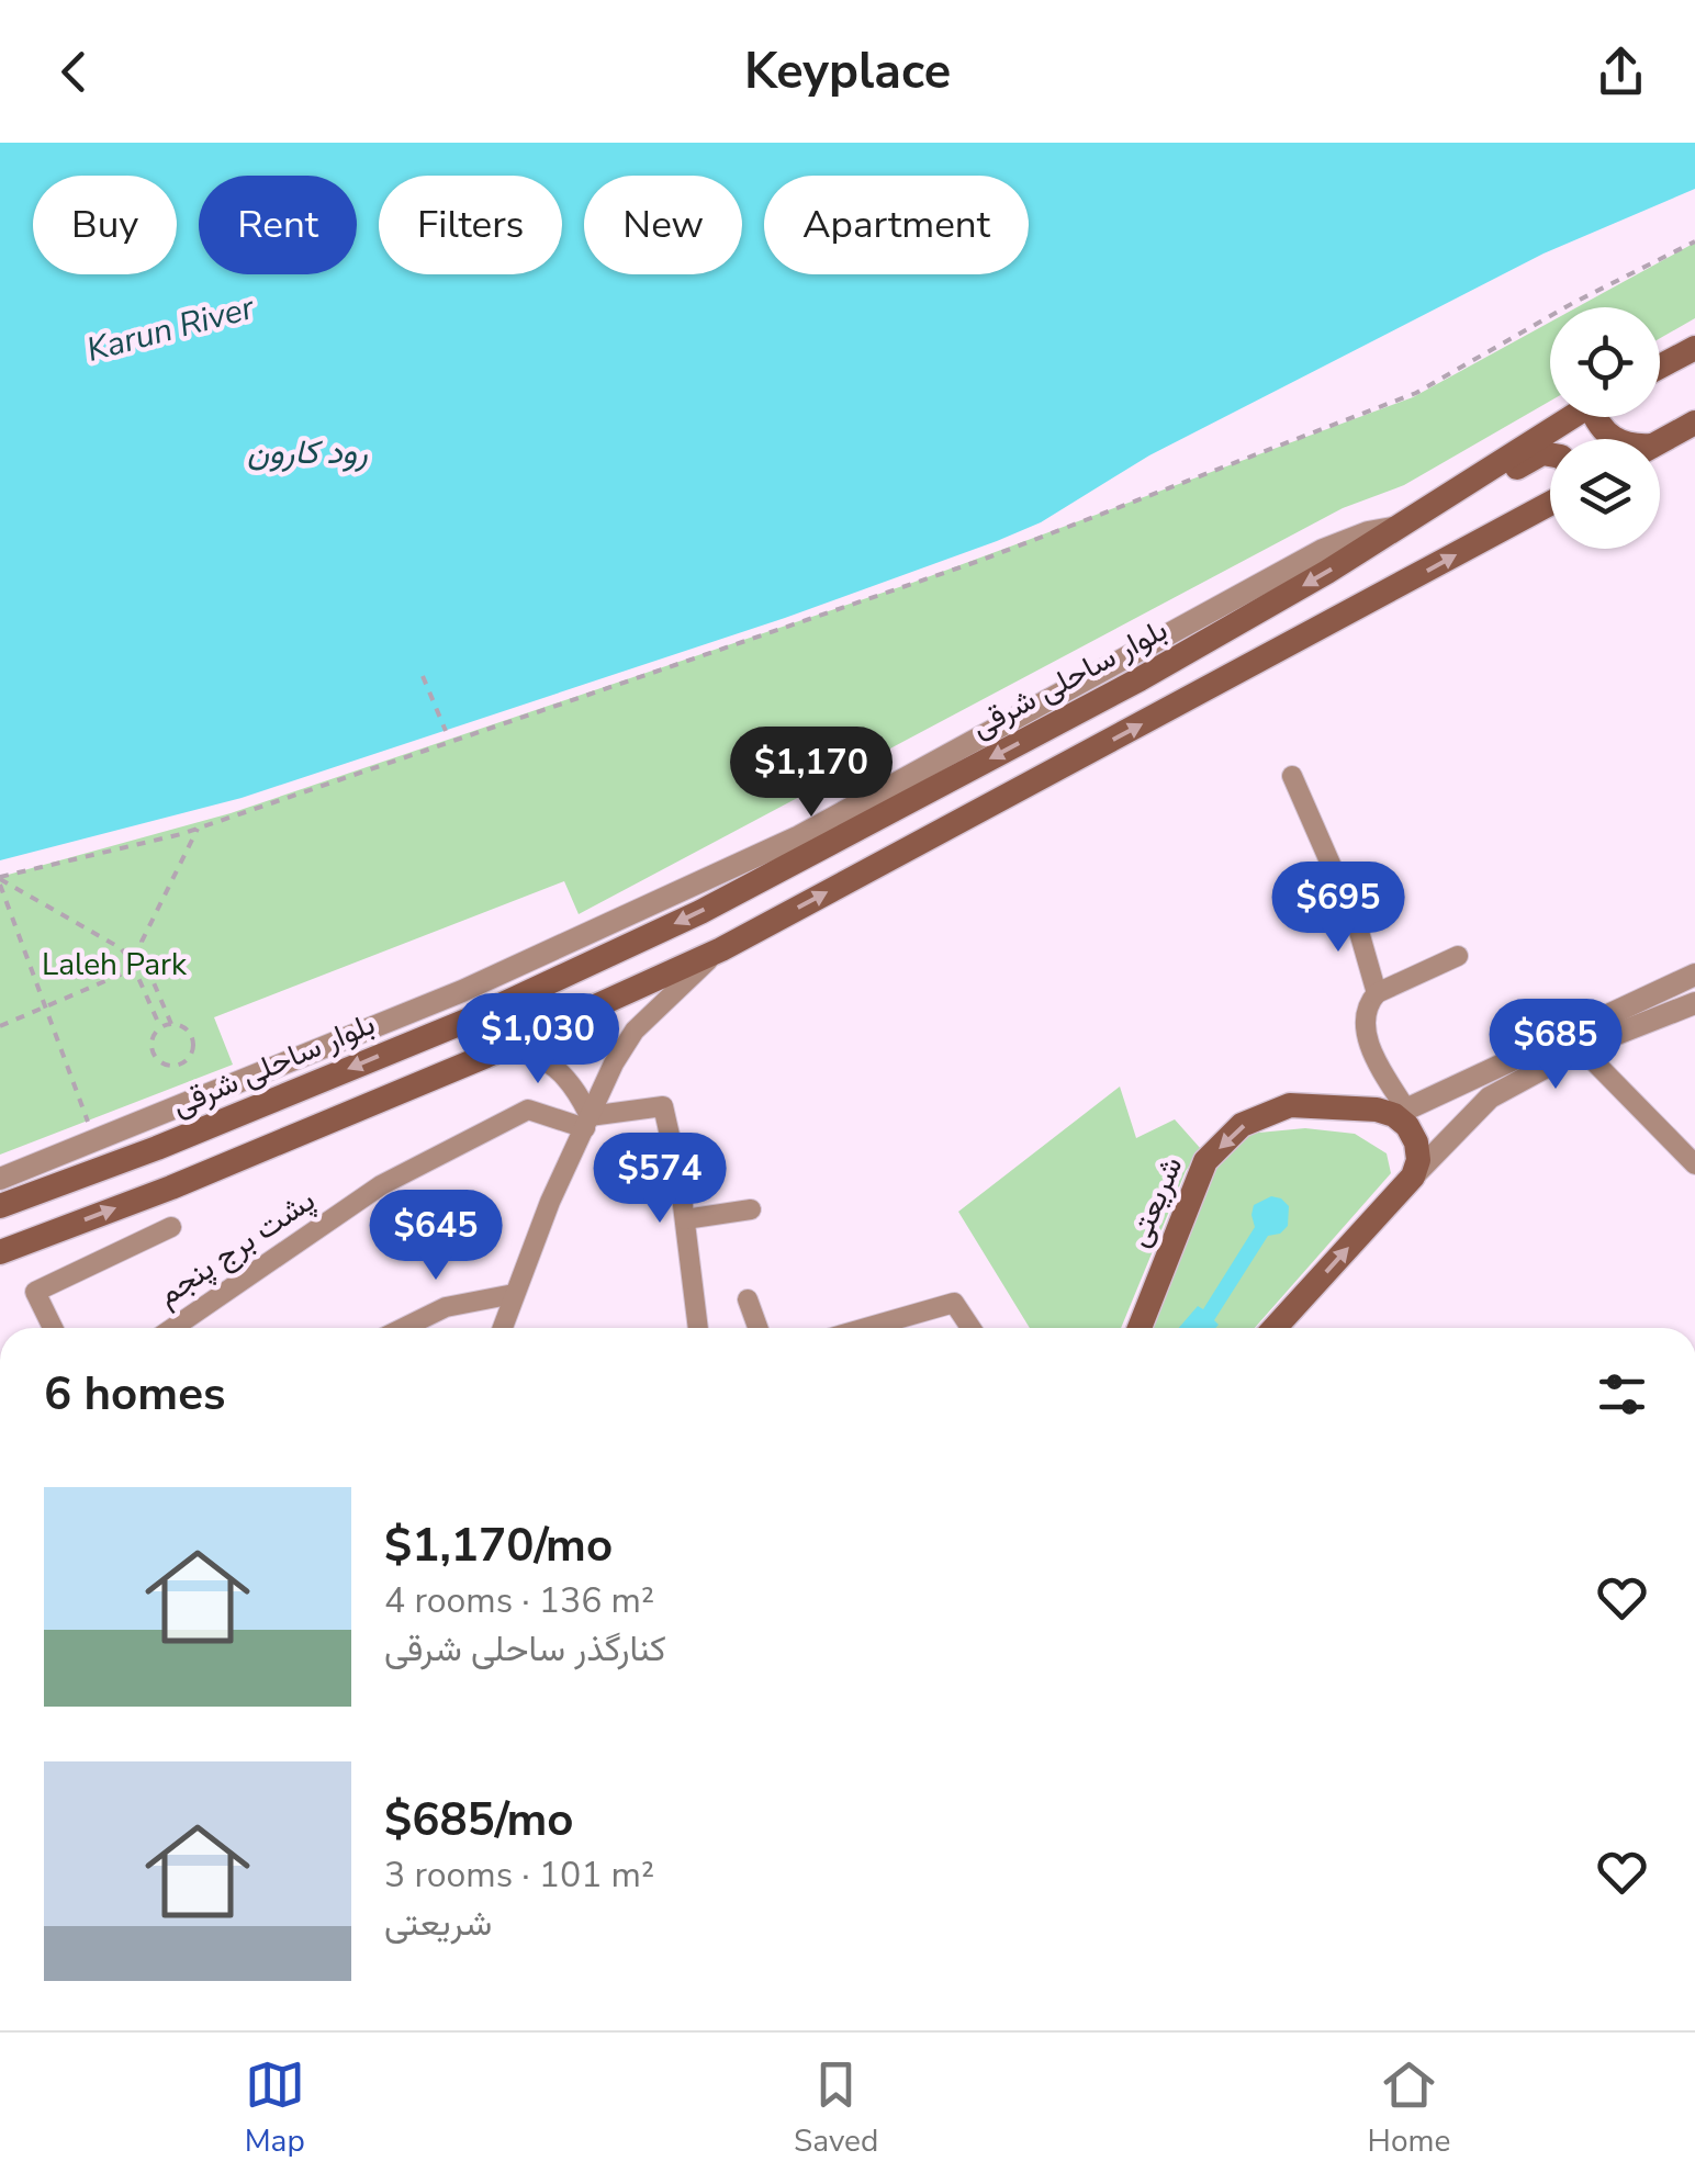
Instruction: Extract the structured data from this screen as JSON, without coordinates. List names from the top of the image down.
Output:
{
  "streets": {
    "main road": ["بلوار ساحلی شرقی", "شریعتی"],
    "street": ["پشت برج پنجم"]
  },
  "water": ["Karun River", "رود کارون"],
  "parks": ["Laleh Park"],
  "page": {
    "header": "Keyplace",
    "chip": [
      "Buy",
      "Rent",
      "Filters",
      "New",
      "Apartment"
    ],
    "price": [
      "$1,170",
      "$695",
      "$1,030",
      "$685",
      "$574",
      "$645"
    ],
    "heading": "6 homes",
    "list": [
      {
        "name": "$1,170/mo",
        "note": "4 rooms · 136 m² · کنارگذر ساحلی شرقی"
      },
      {
        "name": "$685/mo",
        "note": "3 rooms · 101 m² · شریعتی"
      }
    ],
    "tabs": ["Map", "Saved", "Home"]
  }
}
